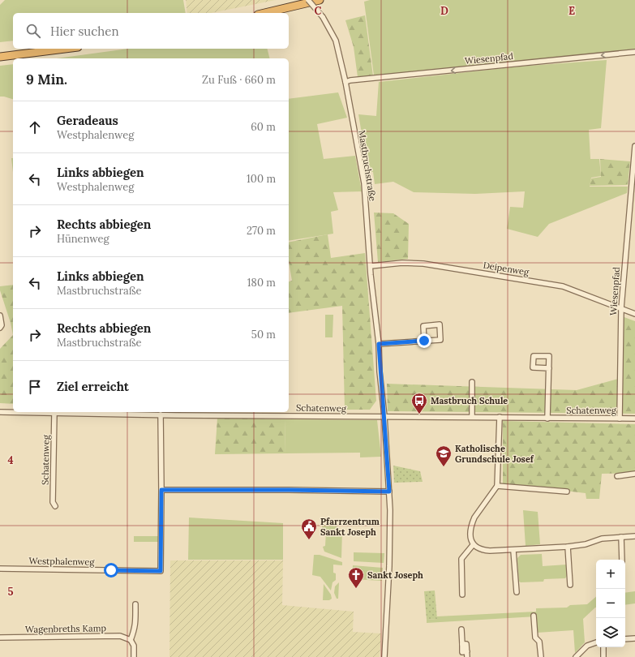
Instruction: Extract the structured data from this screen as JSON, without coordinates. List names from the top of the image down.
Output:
{
  "streets": {
    "street": [
      "Wiesenpfad",
      "Mastbruchstraße",
      "Deipenweg",
      "Schatenweg",
      "Westphalenweg",
      "Wagenbreths Kamp"
    ]
  },
  "crossings": [
    ["Wiesenpfad", "Mastbruchstraße"],
    ["Wiesenpfad", "Deipenweg"],
    ["Wiesenpfad", "Schatenweg"],
    ["Mastbruchstraße", "Deipenweg"],
    ["Mastbruchstraße", "Schatenweg"],
    ["Schatenweg", "Westphalenweg"]
  ],
  "one_way": ["Wiesenpfad"],
  "places": {
    "bus stop": ["Mastbruch Schule"],
    "school or university": ["Katholische Grundschule Josef"],
    "public building": ["Pfarrzentrum Sankt Joseph"],
    "church": ["Sankt Joseph"]
  },
  "page": {
    "search": "Hier suchen",
    "heading": ["9 Min.", "Zu Fuß · 660 m"],
    "list": [
      ["Geradeaus", "Westphalenweg", "60 m"],
      ["Links abbiegen", "Westphalenweg", "100 m"],
      ["Rechts abbiegen", "Hünenweg", "270 m"],
      ["Links abbiegen", "Mastbruchstraße", "180 m"],
      ["Rechts abbiegen", "Mastbruchstraße", "50 m"],
      "Ziel erreicht"
    ],
    "map_buttons": ["+", "−"]
  },
  "grid": {
    "columns": ["C", "D", "E"],
    "rows": ["4", "5"]
  }
}
